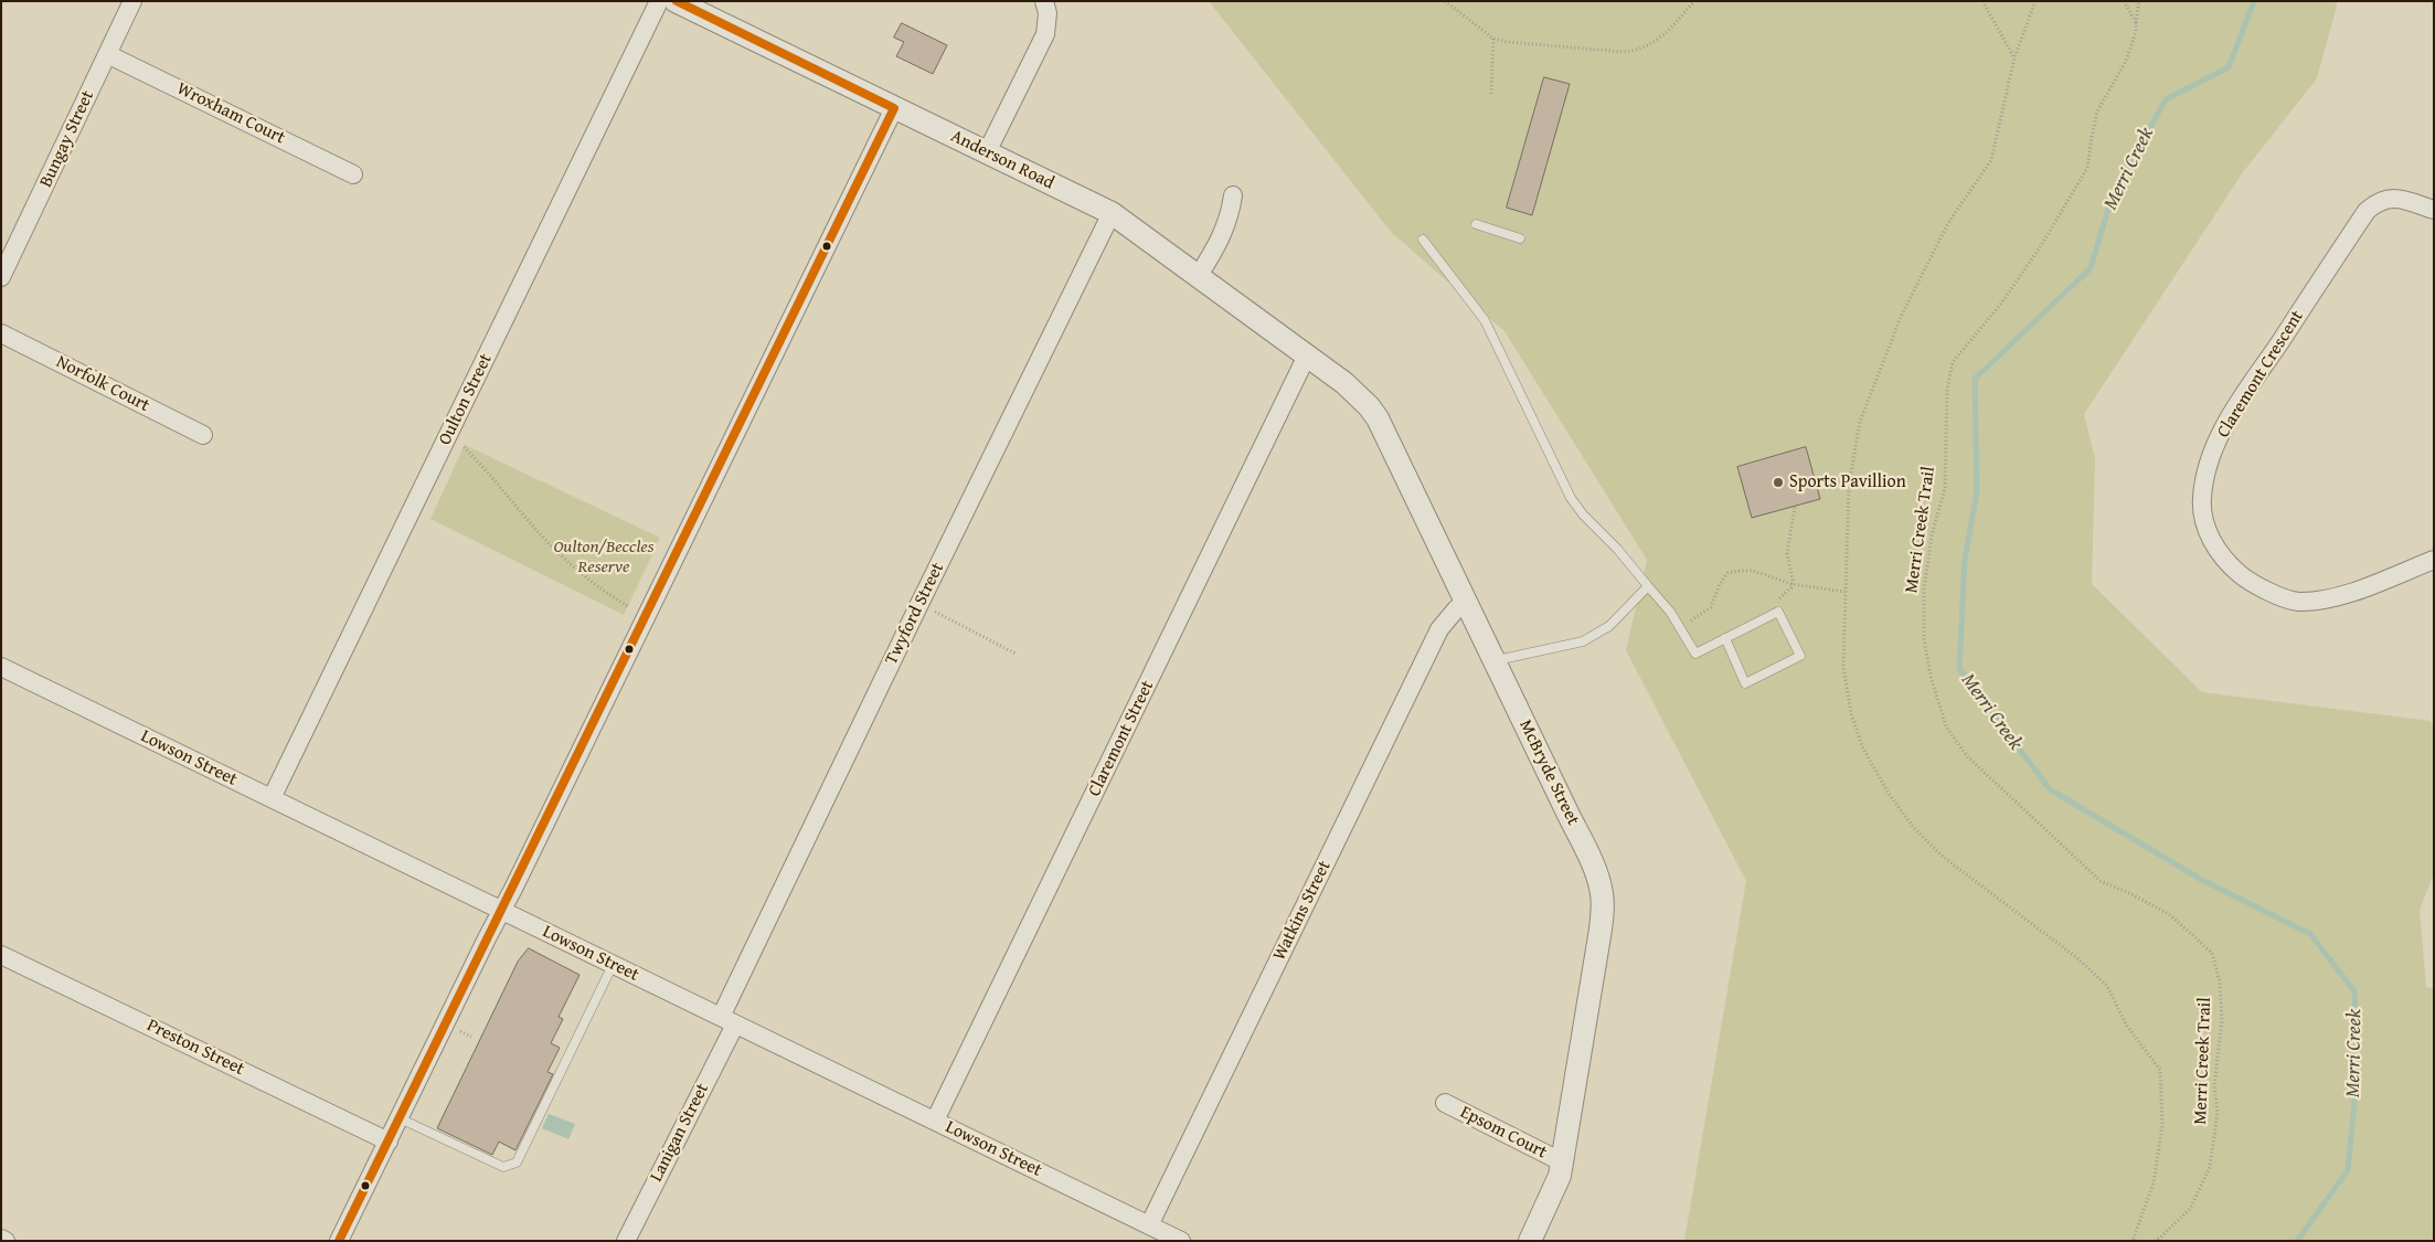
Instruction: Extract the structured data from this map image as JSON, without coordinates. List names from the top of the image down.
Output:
{
  "streets": {
    "street": [
      "Wroxham Court",
      "Bungay Street",
      "Anderson Road",
      "Claremont Crescent",
      "Norfolk Court",
      "Oulton Street",
      "Twyford Street",
      "Claremont Street",
      "Lowson Street",
      "McBryde Street",
      "Watkins Street",
      "Preston Street",
      "Lanigan Street",
      "Epsom Court"
    ],
    "path": ["Merri Creek Trail"]
  },
  "crossings": [
    ["Wroxham Court", "Bungay Street"],
    ["Anderson Road", "Twyford Street"],
    ["Anderson Road", "Claremont Street"],
    ["Anderson Road", "McBryde Street"],
    ["Oulton Street", "Lowson Street"],
    ["Twyford Street", "Lowson Street"],
    ["Twyford Street", "Lanigan Street"],
    ["Claremont Street", "Lowson Street"],
    ["Claremont Street", "McBryde Street"],
    ["Lowson Street", "Watkins Street"],
    ["Lowson Street", "Lanigan Street"],
    ["McBryde Street", "Watkins Street"],
    ["McBryde Street", "Epsom Court"]
  ],
  "water": ["Merri Creek"],
  "parks": ["Oulton/Beccles Reserve"],
  "places": ["Sports Pavillion"]
}
